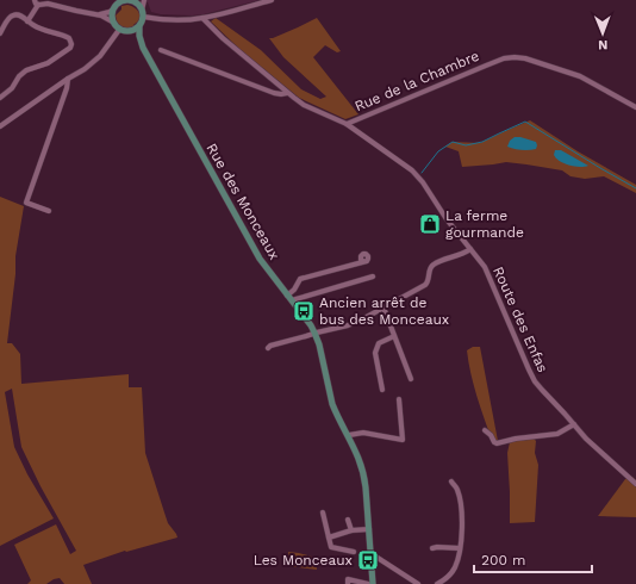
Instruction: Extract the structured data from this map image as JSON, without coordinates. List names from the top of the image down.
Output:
{
  "streets": {
    "main road": ["Rue des Monceaux"],
    "street": ["Rue de la Chambre", "Route des Enfas"]
  },
  "crossings": [
    ["Rue de la Chambre", "Route des Enfas"]
  ],
  "places": {
    "shop": ["La ferme gourmande"],
    "bus stop": ["Ancien arrêt de bus des Monceaux", "Les Monceaux"]
  },
  "scale_bar": "200 m",
  "north": "bottom"
}
